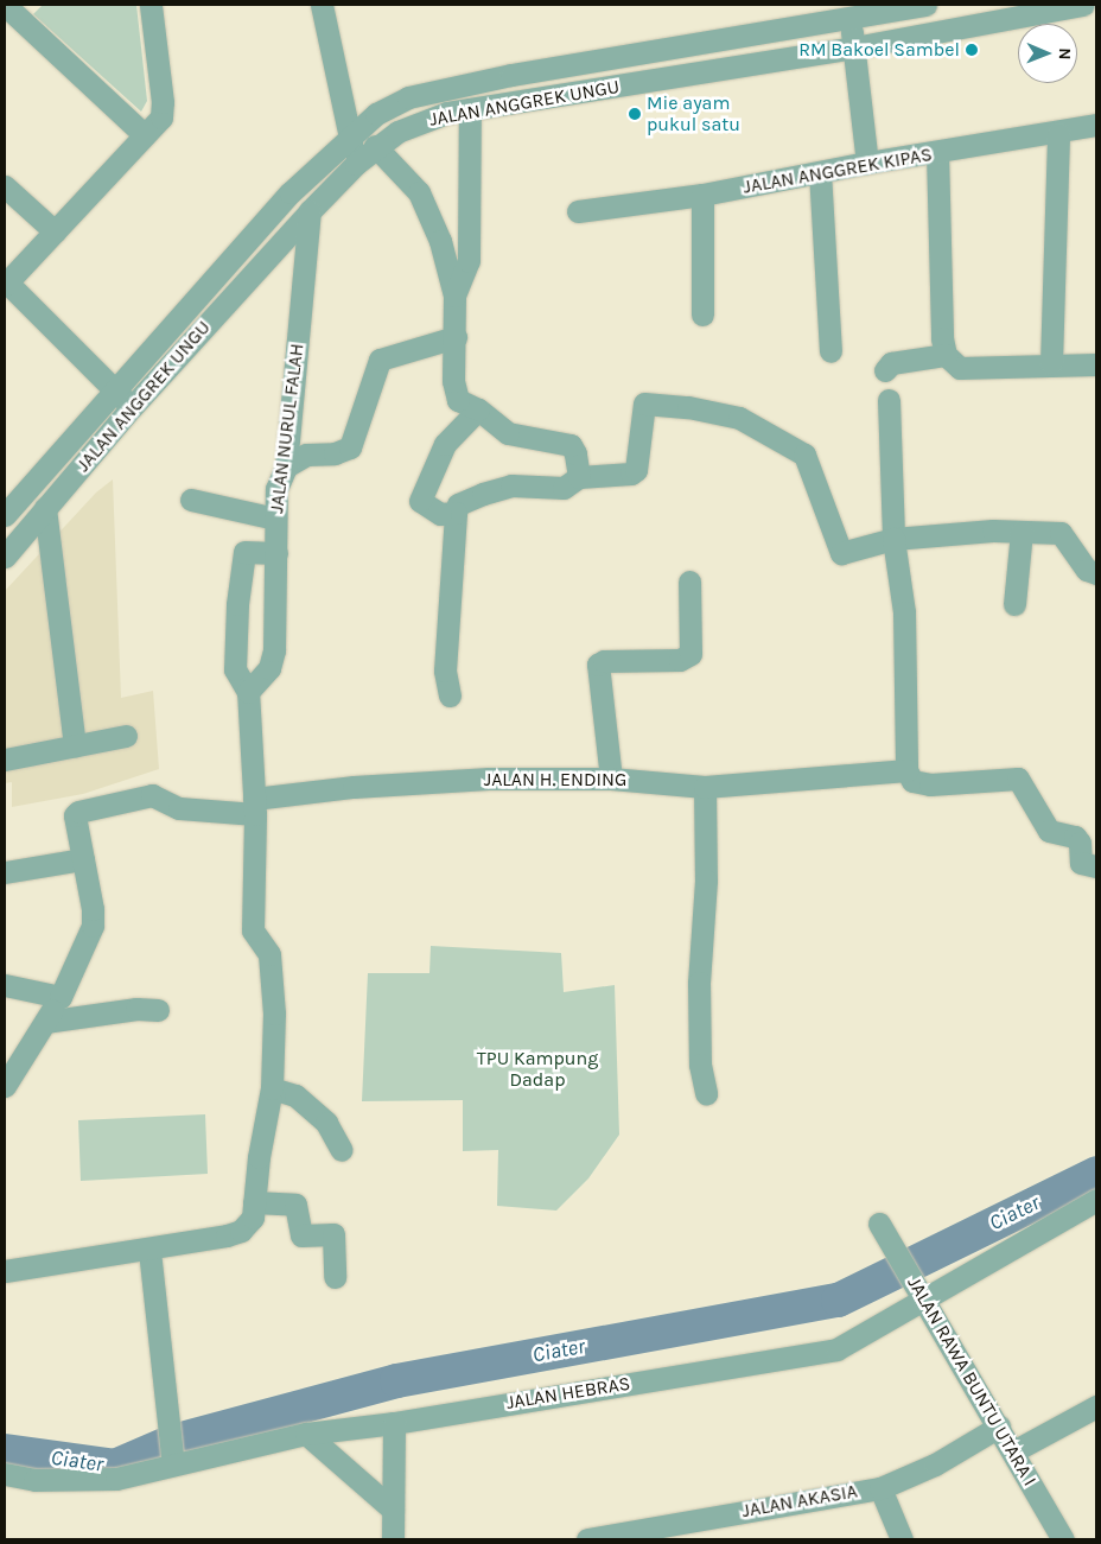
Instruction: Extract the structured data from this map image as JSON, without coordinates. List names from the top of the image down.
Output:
{
  "streets": {
    "street": [
      "JALAN ANGGREK UNGU",
      "JALAN ANGGREK KIPAS",
      "JALAN NURUL FALAH",
      "JALAN H. ENDING",
      "JALAN RAWA BUNTU UTARA I",
      "JALAN HEBRAS",
      "JALAN AKASIA"
    ]
  },
  "crossings": [
    ["JALAN ANGGREK UNGU", "JALAN NURUL FALAH"],
    ["JALAN RAWA BUNTU UTARA I", "JALAN HEBRAS"],
    ["JALAN RAWA BUNTU UTARA I", "JALAN AKASIA"]
  ],
  "water": ["Ciater"],
  "parks": ["TPU Kampung Dadap"],
  "places": ["RM Bakoel Sambel", "Mie ayam pukul satu"],
  "north": "right"
}
